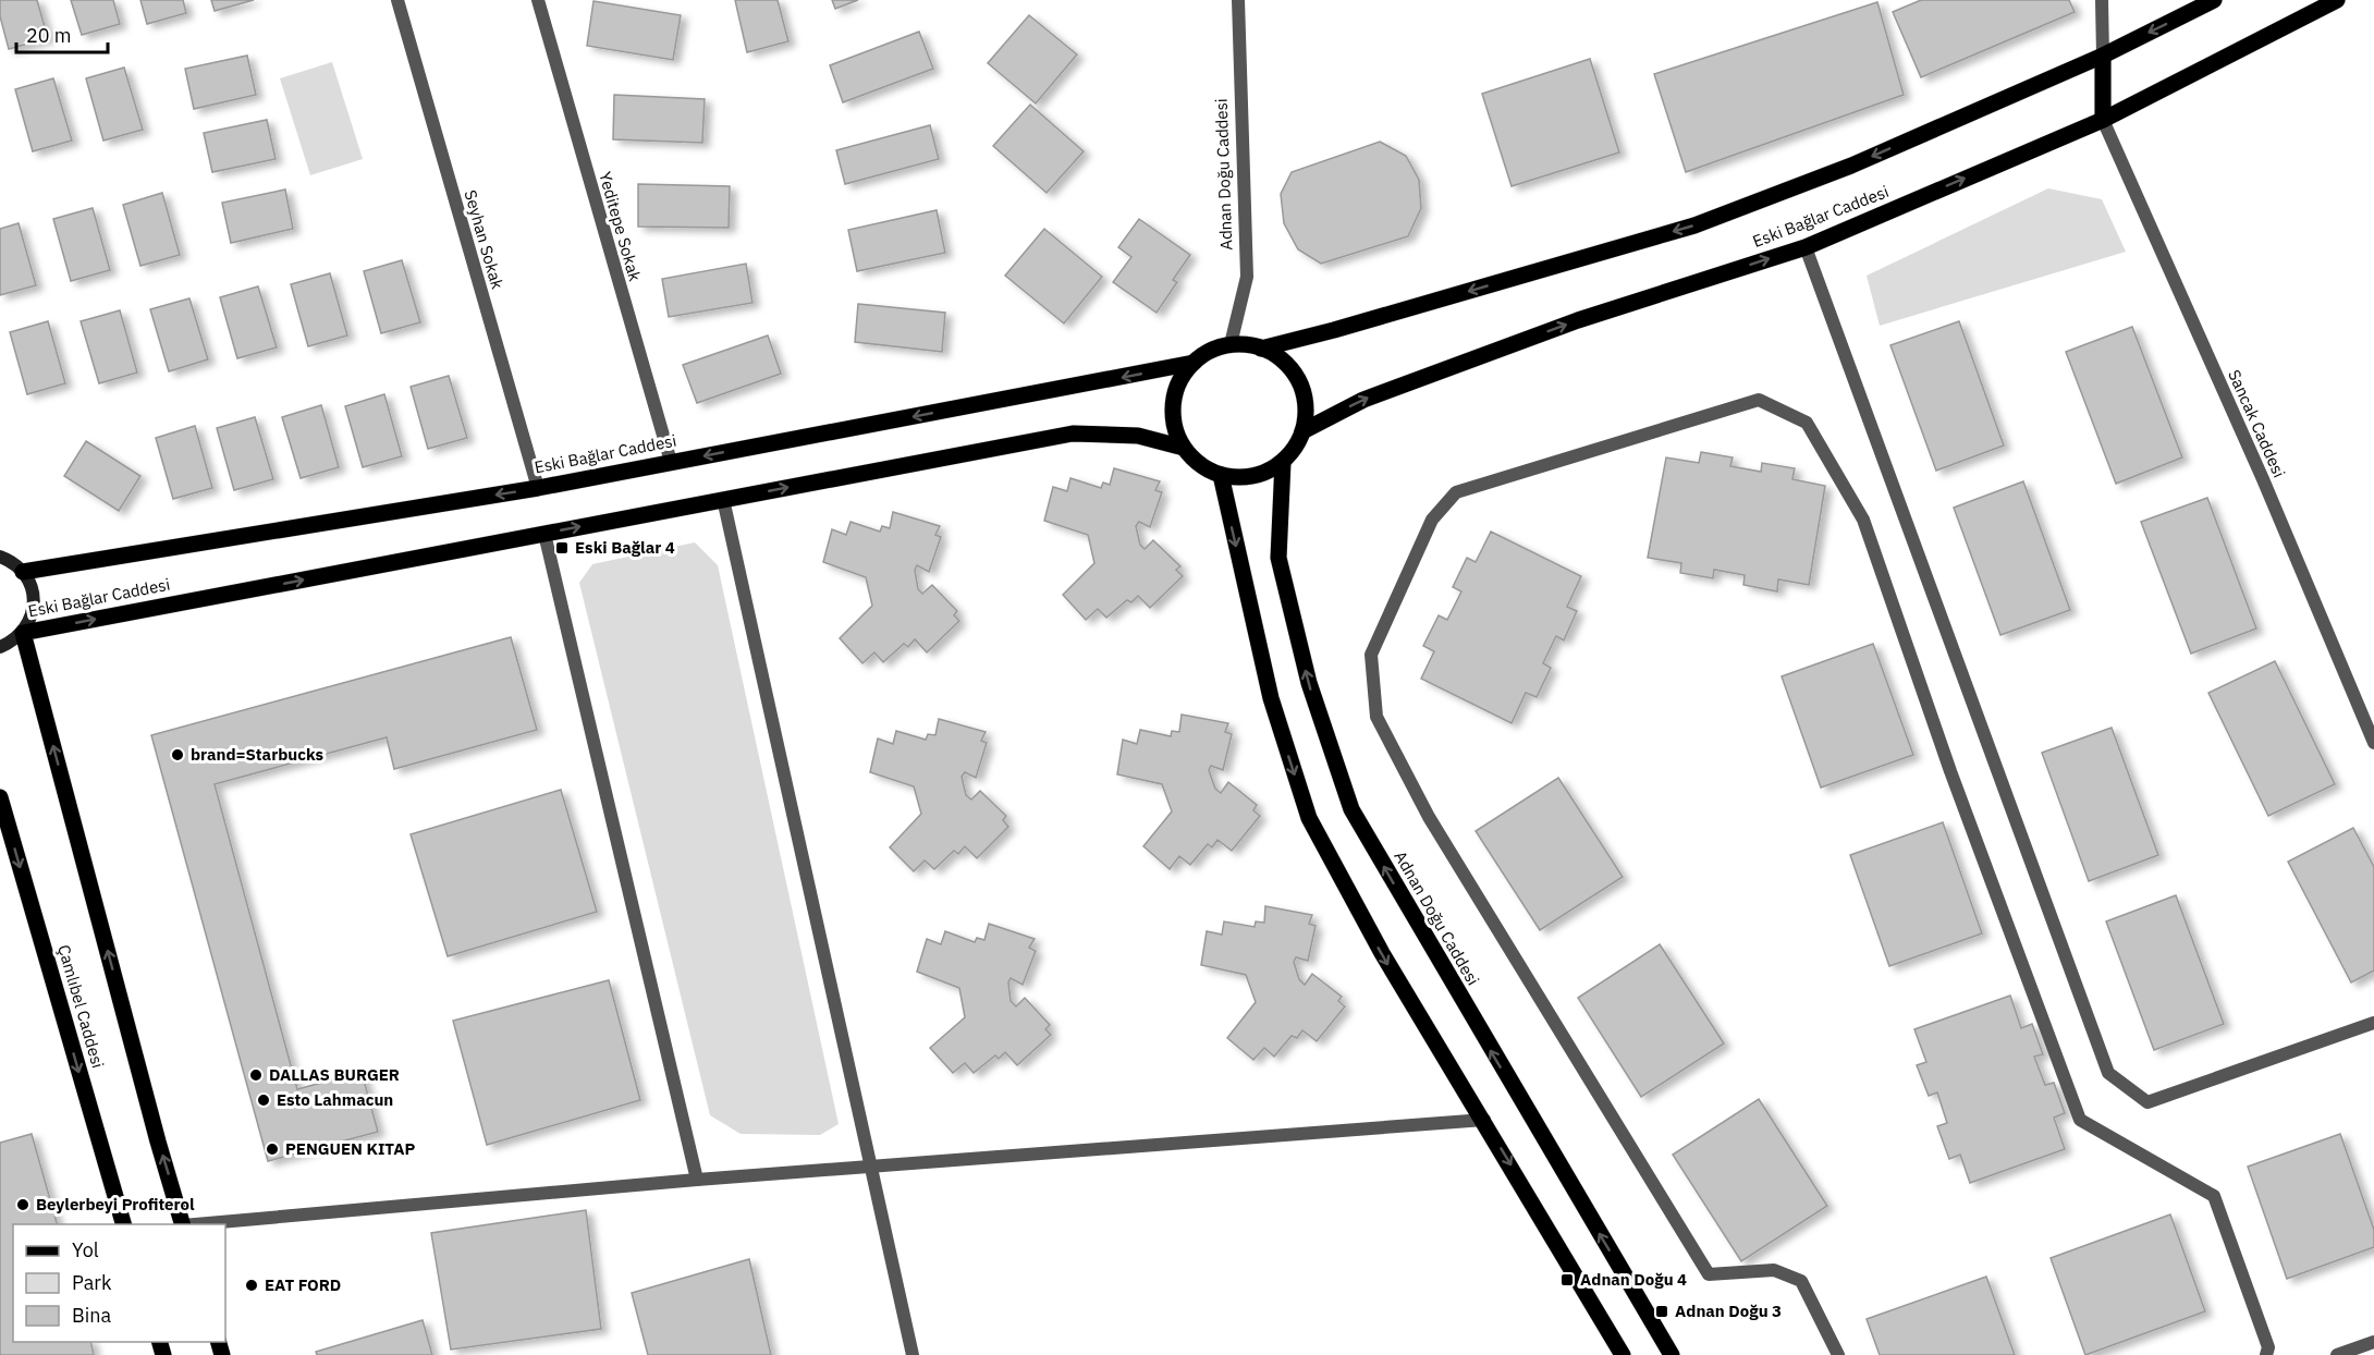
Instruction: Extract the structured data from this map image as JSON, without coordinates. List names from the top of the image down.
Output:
{
  "streets": {
    "main road": ["Adnan Doğu Caddesi", "Eski Bağlar Caddesi", "Çamlıbel Caddesi"],
    "street": ["Yeditepe Sokak", "Seyhan Sokak", "Sancak Caddesi"]
  },
  "crossings": [
    ["Adnan Doğu Caddesi", "Eski Bağlar Caddesi"],
    ["Eski Bağlar Caddesi", "Yeditepe Sokak"],
    ["Eski Bağlar Caddesi", "Seyhan Sokak"],
    ["Eski Bağlar Caddesi", "Sancak Caddesi"]
  ],
  "one_way": ["Adnan Doğu Caddesi"],
  "places": {
    "transit": ["Eski Bağlar 4", "Adnan Doğu 4", "Adnan Doğu 3"],
    "other": [
      "brand=Starbucks",
      "DALLAS BURGER",
      "Esto Lahmacun",
      "PENGUEN KITAP",
      "Beylerbeyi Profiterol",
      "EAT FORD"
    ]
  },
  "legend": ["Yol", "Park", "Bina"],
  "scale_bar": "20 m"
}
